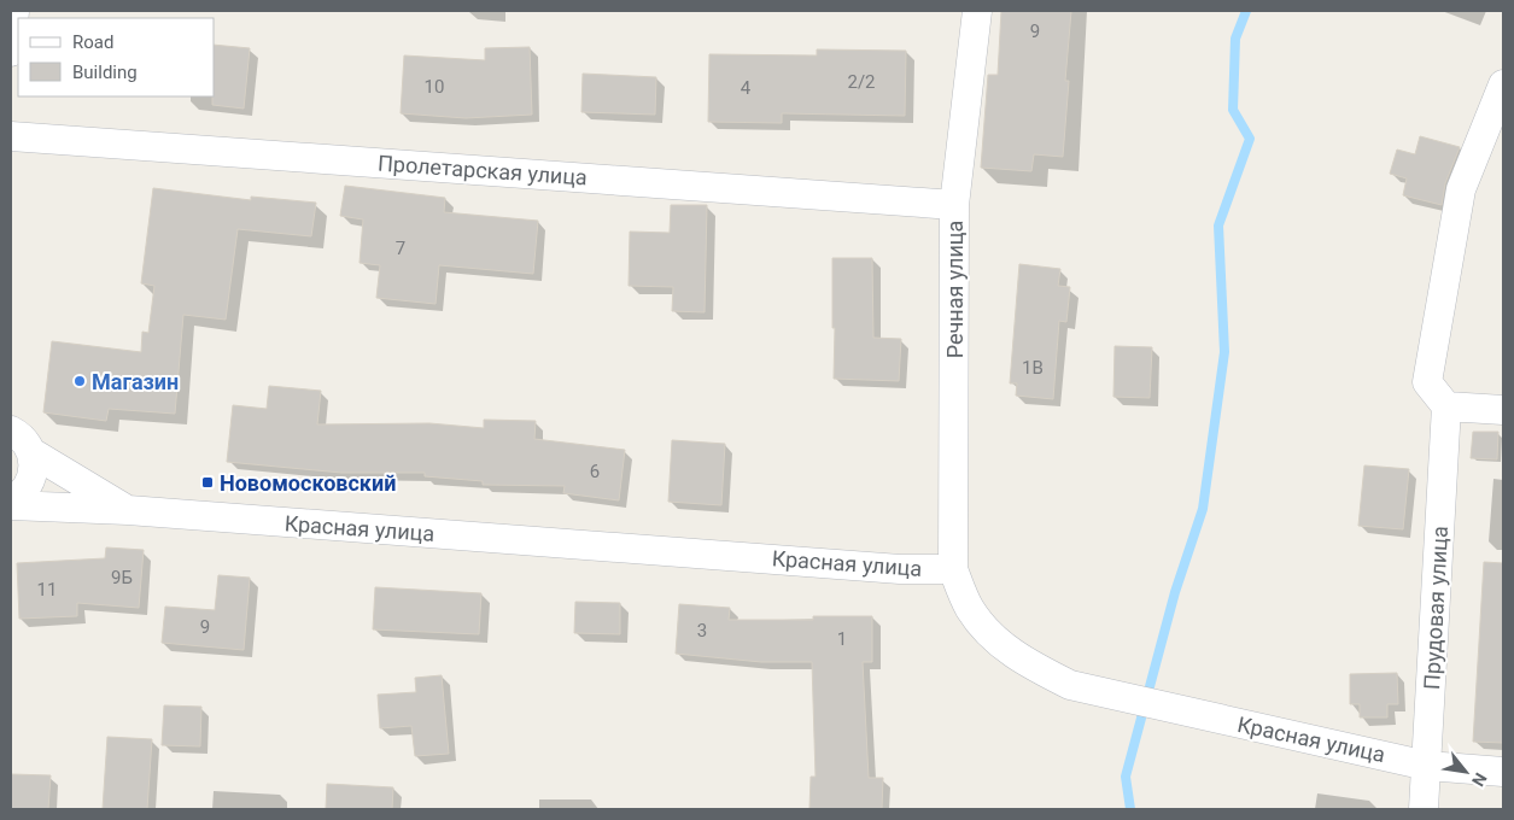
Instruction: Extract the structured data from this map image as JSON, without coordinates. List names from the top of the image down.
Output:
{
  "streets": {
    "street": [
      "Пролетарская улица",
      "Речная улица",
      "Красная улица",
      "Прудовая улица"
    ]
  },
  "crossings": [
    ["Пролетарская улица", "Речная улица"],
    ["Речная улица", "Красная улица"],
    ["Красная улица", "Прудовая улица"]
  ],
  "places": {
    "other": ["Магазин"],
    "transit": ["Новомосковский"]
  },
  "house_numbers": [
    "9",
    "2/2",
    "10",
    "4",
    "7",
    "1В",
    "6",
    "9Б",
    "11",
    "9",
    "3",
    "1"
  ],
  "legend": ["Road", "Building"],
  "north": "bottom right"
}
